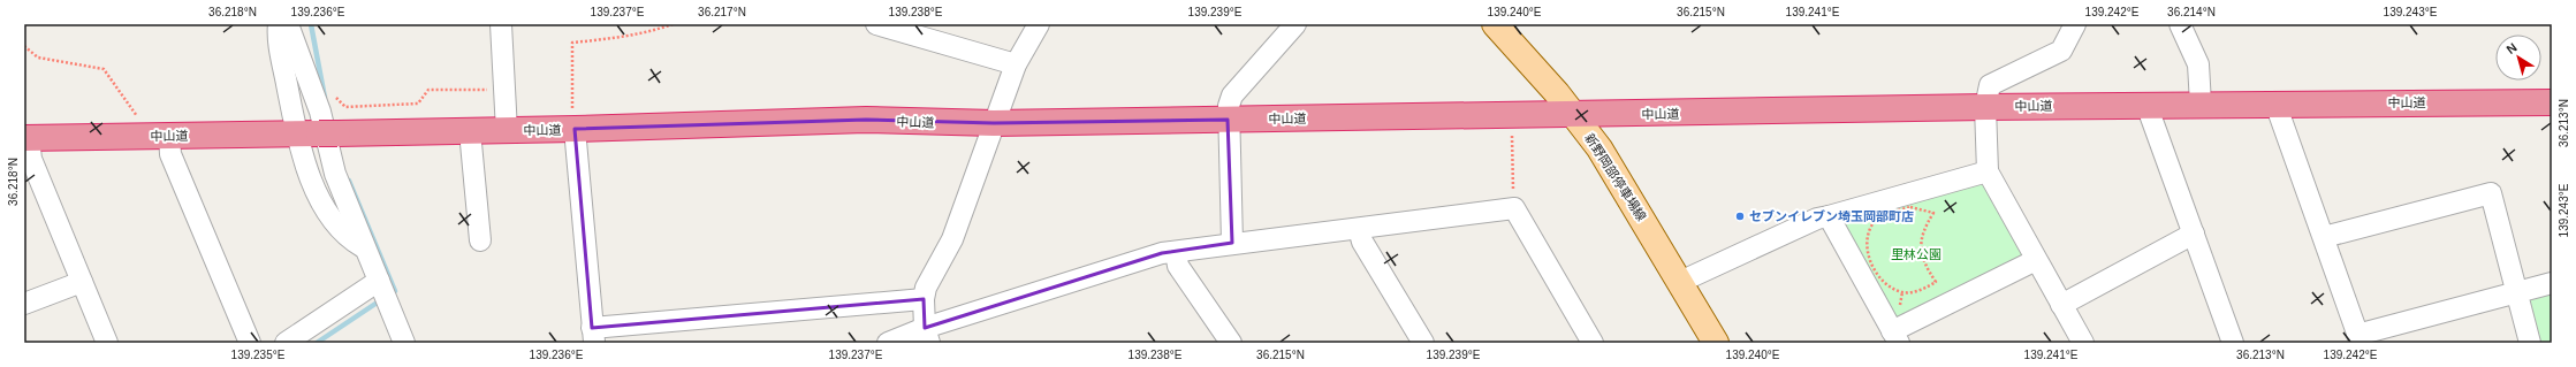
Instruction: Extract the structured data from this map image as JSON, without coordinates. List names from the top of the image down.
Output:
{
  "streets": {
    "highway": ["中山道"],
    "main road": ["新野岡部停車場線"]
  },
  "crossings": [
    ["中山道", "新野岡部停車場線"]
  ],
  "parks": ["里林公園"],
  "places": ["セブンイレブン埼玉岡部町店"],
  "north": "top left",
  "coordinates": [
    "36.218°N",
    "139.236°E",
    "139.237°E",
    "36.217°N",
    "139.238°E",
    "139.239°E",
    "139.240°E",
    "36.215°N",
    "139.241°E",
    "139.242°E",
    "36.214°N",
    "139.243°E",
    "36.213°N",
    "139.235°E"
  ]
}
